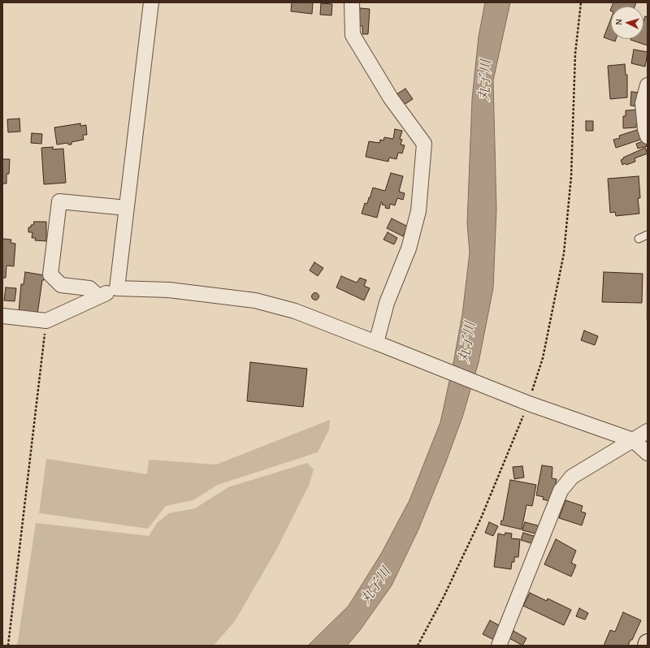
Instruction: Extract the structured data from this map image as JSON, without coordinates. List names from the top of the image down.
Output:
{
  "water": ["丸子川"],
  "north": "left"
}
